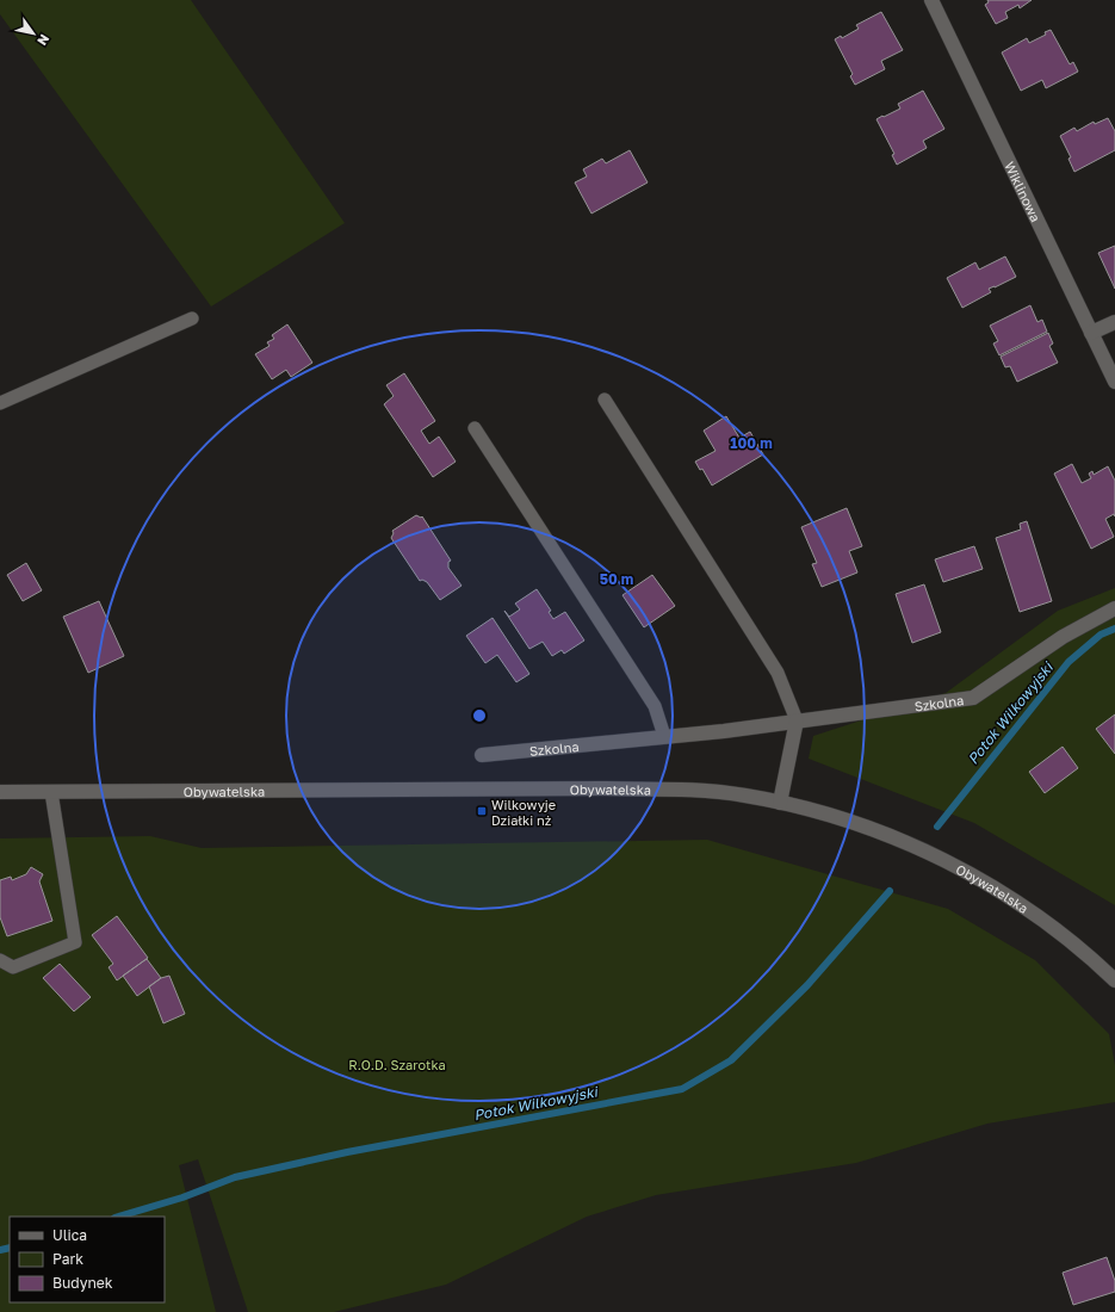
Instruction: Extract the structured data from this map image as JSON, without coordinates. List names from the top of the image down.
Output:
{
  "streets": {
    "street": ["Wiklinowa", "Szkolna", "Obywatelska"]
  },
  "water": ["Potok Wilkowyjski"],
  "parks": ["R.O.D. Szarotka"],
  "places": {
    "transit": ["Wilkowyje Działki nż"]
  },
  "legend": ["Ulica", "Park", "Budynek"],
  "north": "bottom right",
  "rings": ["100 m", "50 m"]
}
